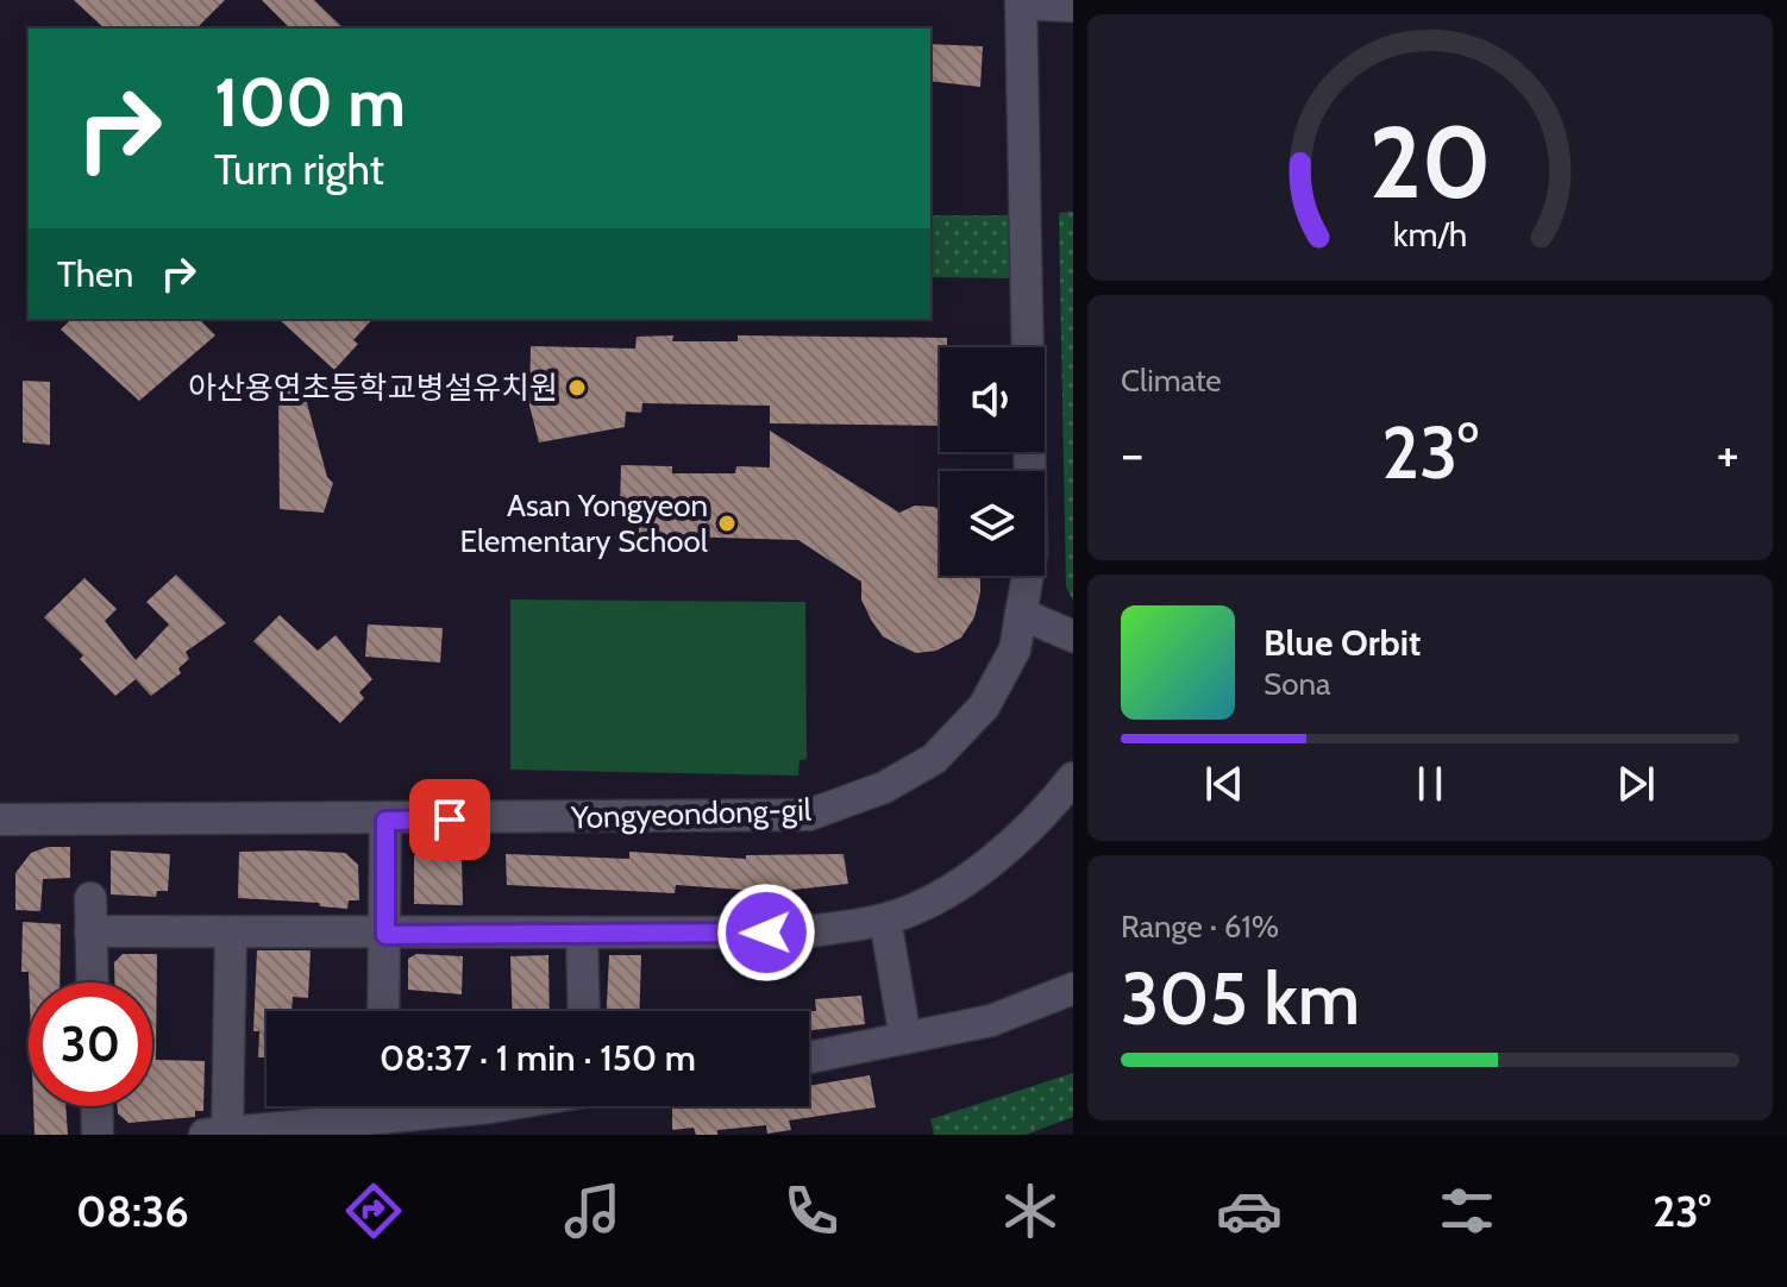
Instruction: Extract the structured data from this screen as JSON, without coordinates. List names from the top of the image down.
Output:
{
  "streets": {
    "street": ["Yongyeondong-gil"]
  },
  "places": ["아산용연초등학교병설유치원", "Asan Yongyeon Elementary School"],
  "page": {
    "turn": ["100 m", "Turn right"],
    "then": "Then",
    "tile": [
      "Climate",
      ["Range · 61%", "305 km"]
    ],
    "heat": ["−", "23°", "+"],
    "song": ["Blue Orbit", "Sona"],
    "limit": "30",
    "trip": "08:37 · 1 min · 150 m",
    "tabs": ["08:36", "23°"],
    "gauge": ["20", "km/h"]
  }
}
